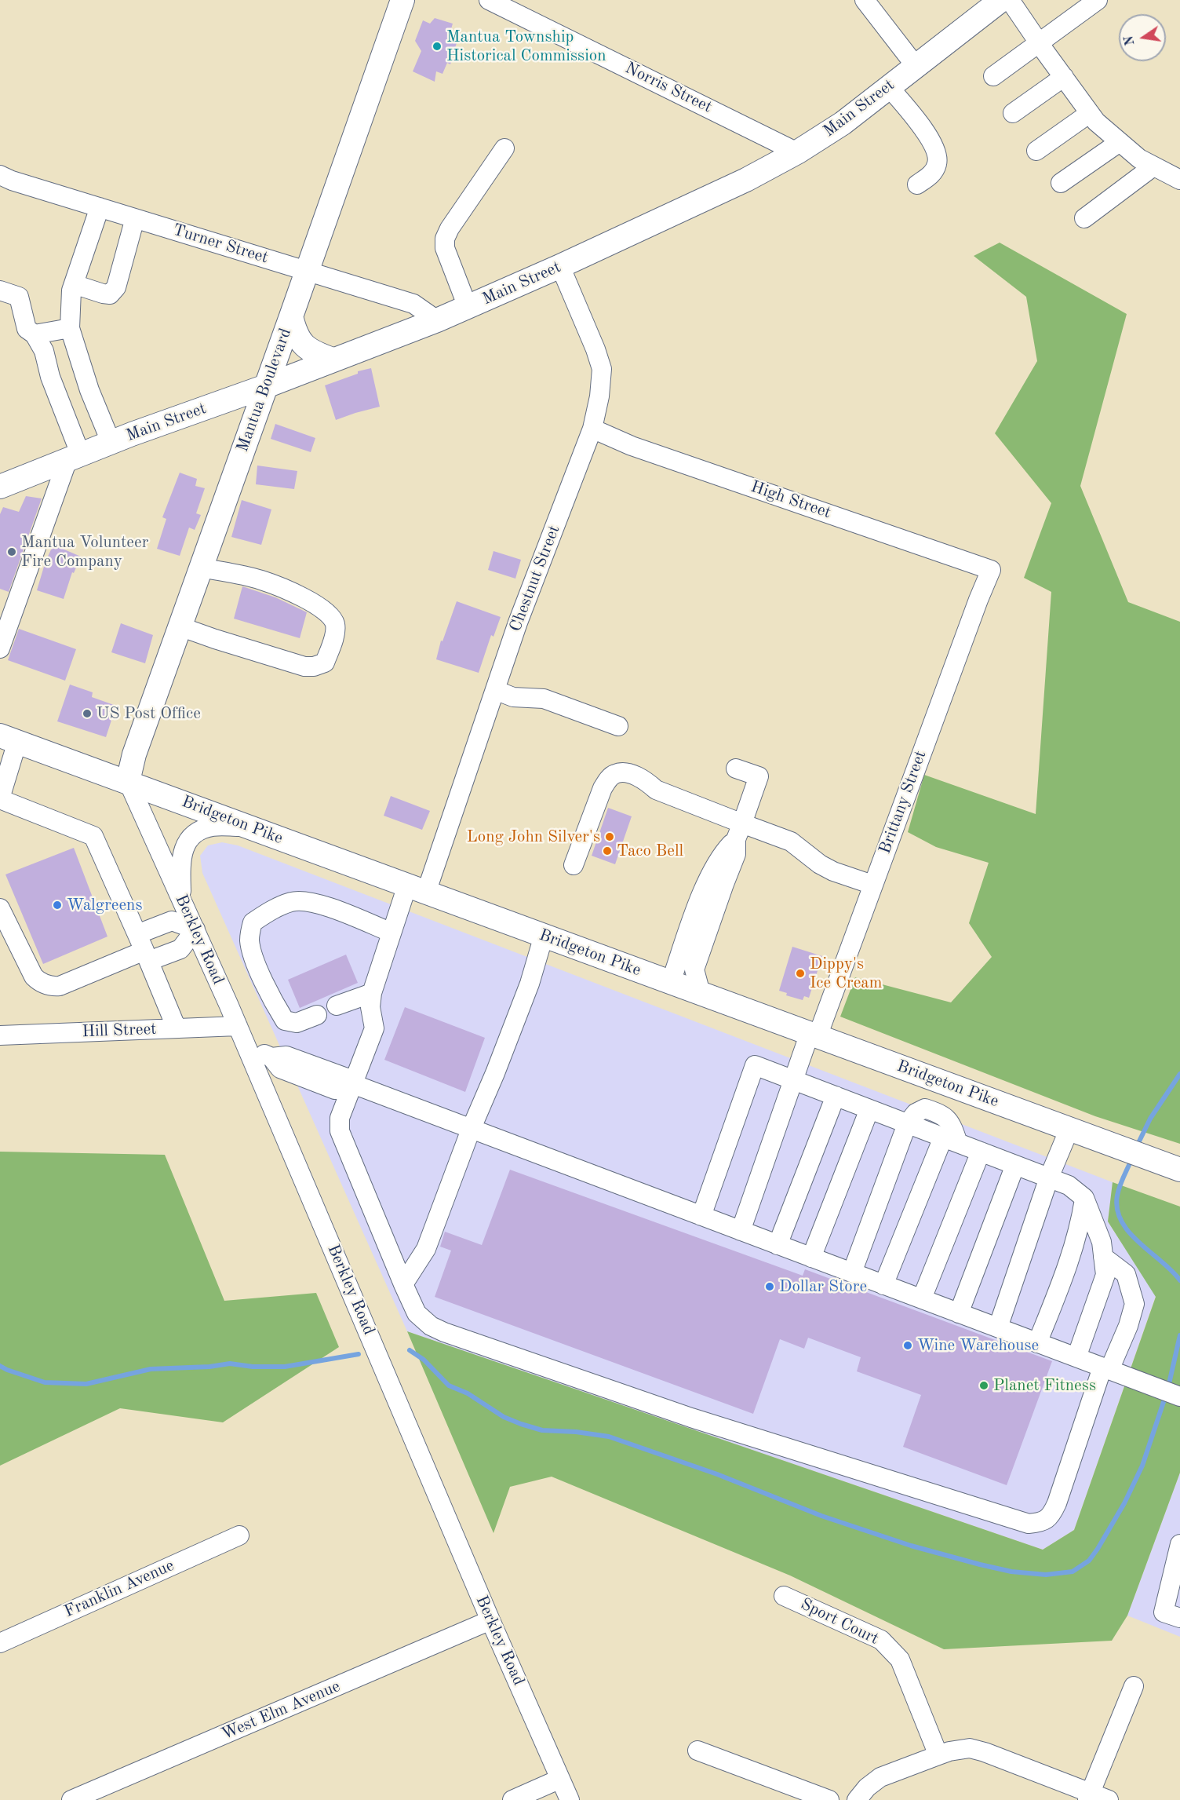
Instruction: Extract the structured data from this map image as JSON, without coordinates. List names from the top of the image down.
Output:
{
  "streets": {
    "main road": ["Main Street", "Mantua Boulevard", "Bridgeton Pike"],
    "street": [
      "Norris Street",
      "Turner Street",
      "High Street",
      "Chestnut Street",
      "Brittany Street",
      "Berkley Road",
      "Hill Street",
      "Franklin Avenue",
      "Sport Court",
      "West Elm Avenue"
    ]
  },
  "crossings": [
    ["Norris Street", "Main Street"],
    ["Main Street", "Turner Street"],
    ["Main Street", "Mantua Boulevard"],
    ["Main Street", "Chestnut Street"],
    ["Turner Street", "Mantua Boulevard"],
    ["Mantua Boulevard", "Bridgeton Pike"],
    ["Mantua Boulevard", "Berkley Road"],
    ["High Street", "Chestnut Street"],
    ["High Street", "Brittany Street"],
    ["Chestnut Street", "Bridgeton Pike"],
    ["Brittany Street", "Bridgeton Pike"],
    ["Bridgeton Pike", "Berkley Road"],
    ["Berkley Road", "Hill Street"],
    ["Berkley Road", "West Elm Avenue"]
  ],
  "places": [
    "Mantua Township Historical Commission",
    "Mantua Volunteer Fire Company",
    "US Post Office",
    "Long John Silver's",
    "Taco Bell",
    "Walgreens",
    "Dippy's Ice Cream",
    "Dollar Store",
    "Wine Warehouse",
    "Planet Fitness"
  ],
  "north": "left"
}
